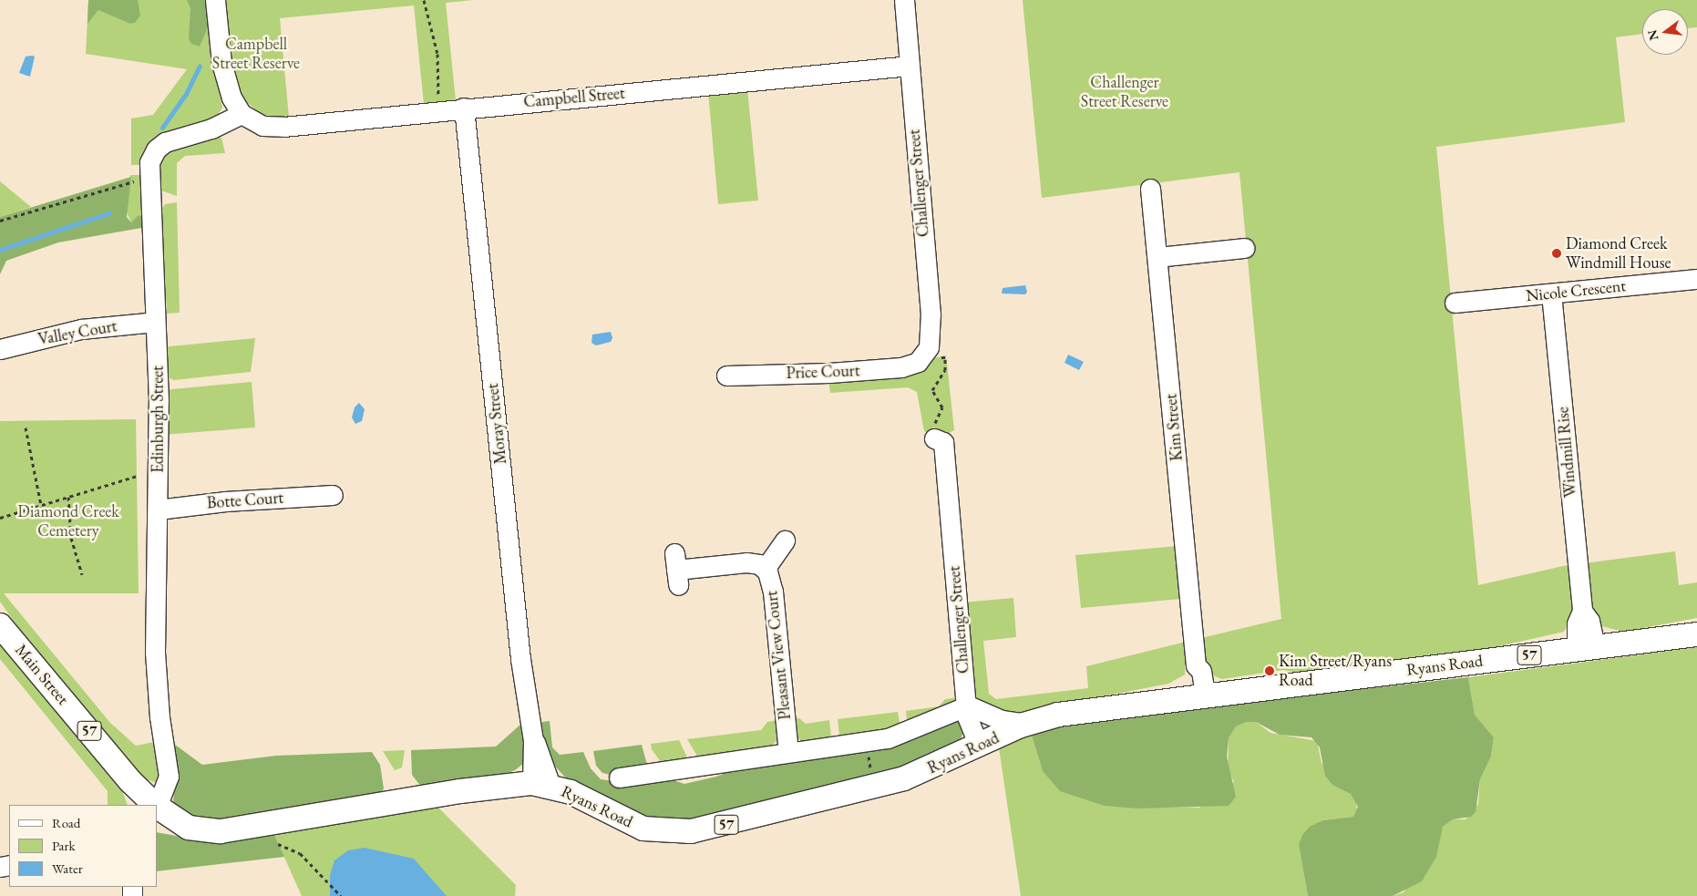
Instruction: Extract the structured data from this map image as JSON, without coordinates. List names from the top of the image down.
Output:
{
  "streets": {
    "main road": ["57", "Ryans Road", "Main Street"],
    "street": [
      "Campbell Street",
      "Challenger Street",
      "Nicole Crescent",
      "Valley Court",
      "Price Court",
      "Edinburgh Street",
      "Moray Street",
      "Kim Street",
      "Windmill Rise",
      "Botte Court",
      "Pleasant View Court"
    ]
  },
  "crossings": [
    ["Campbell Street", "Challenger Street"],
    ["Campbell Street", "Edinburgh Street"],
    ["Campbell Street", "Moray Street"],
    ["Challenger Street", "Price Court"],
    ["Challenger Street", "Ryans Road"],
    ["Nicole Crescent", "Windmill Rise"],
    ["Valley Court", "Edinburgh Street"],
    ["Edinburgh Street", "Botte Court"],
    ["Moray Street", "Ryans Road"],
    ["Kim Street", "Ryans Road"],
    ["Windmill Rise", "Ryans Road"],
    ["Ryans Road", "Main Street"]
  ],
  "parks": ["Campbell Street Reserve", "Challenger Street Reserve", "Diamond Creek Cemetery"],
  "places": ["Diamond Creek Windmill House", "Kim Street/Ryans Road"],
  "legend": ["Road", "Park", "Water"],
  "north": "left"
}
